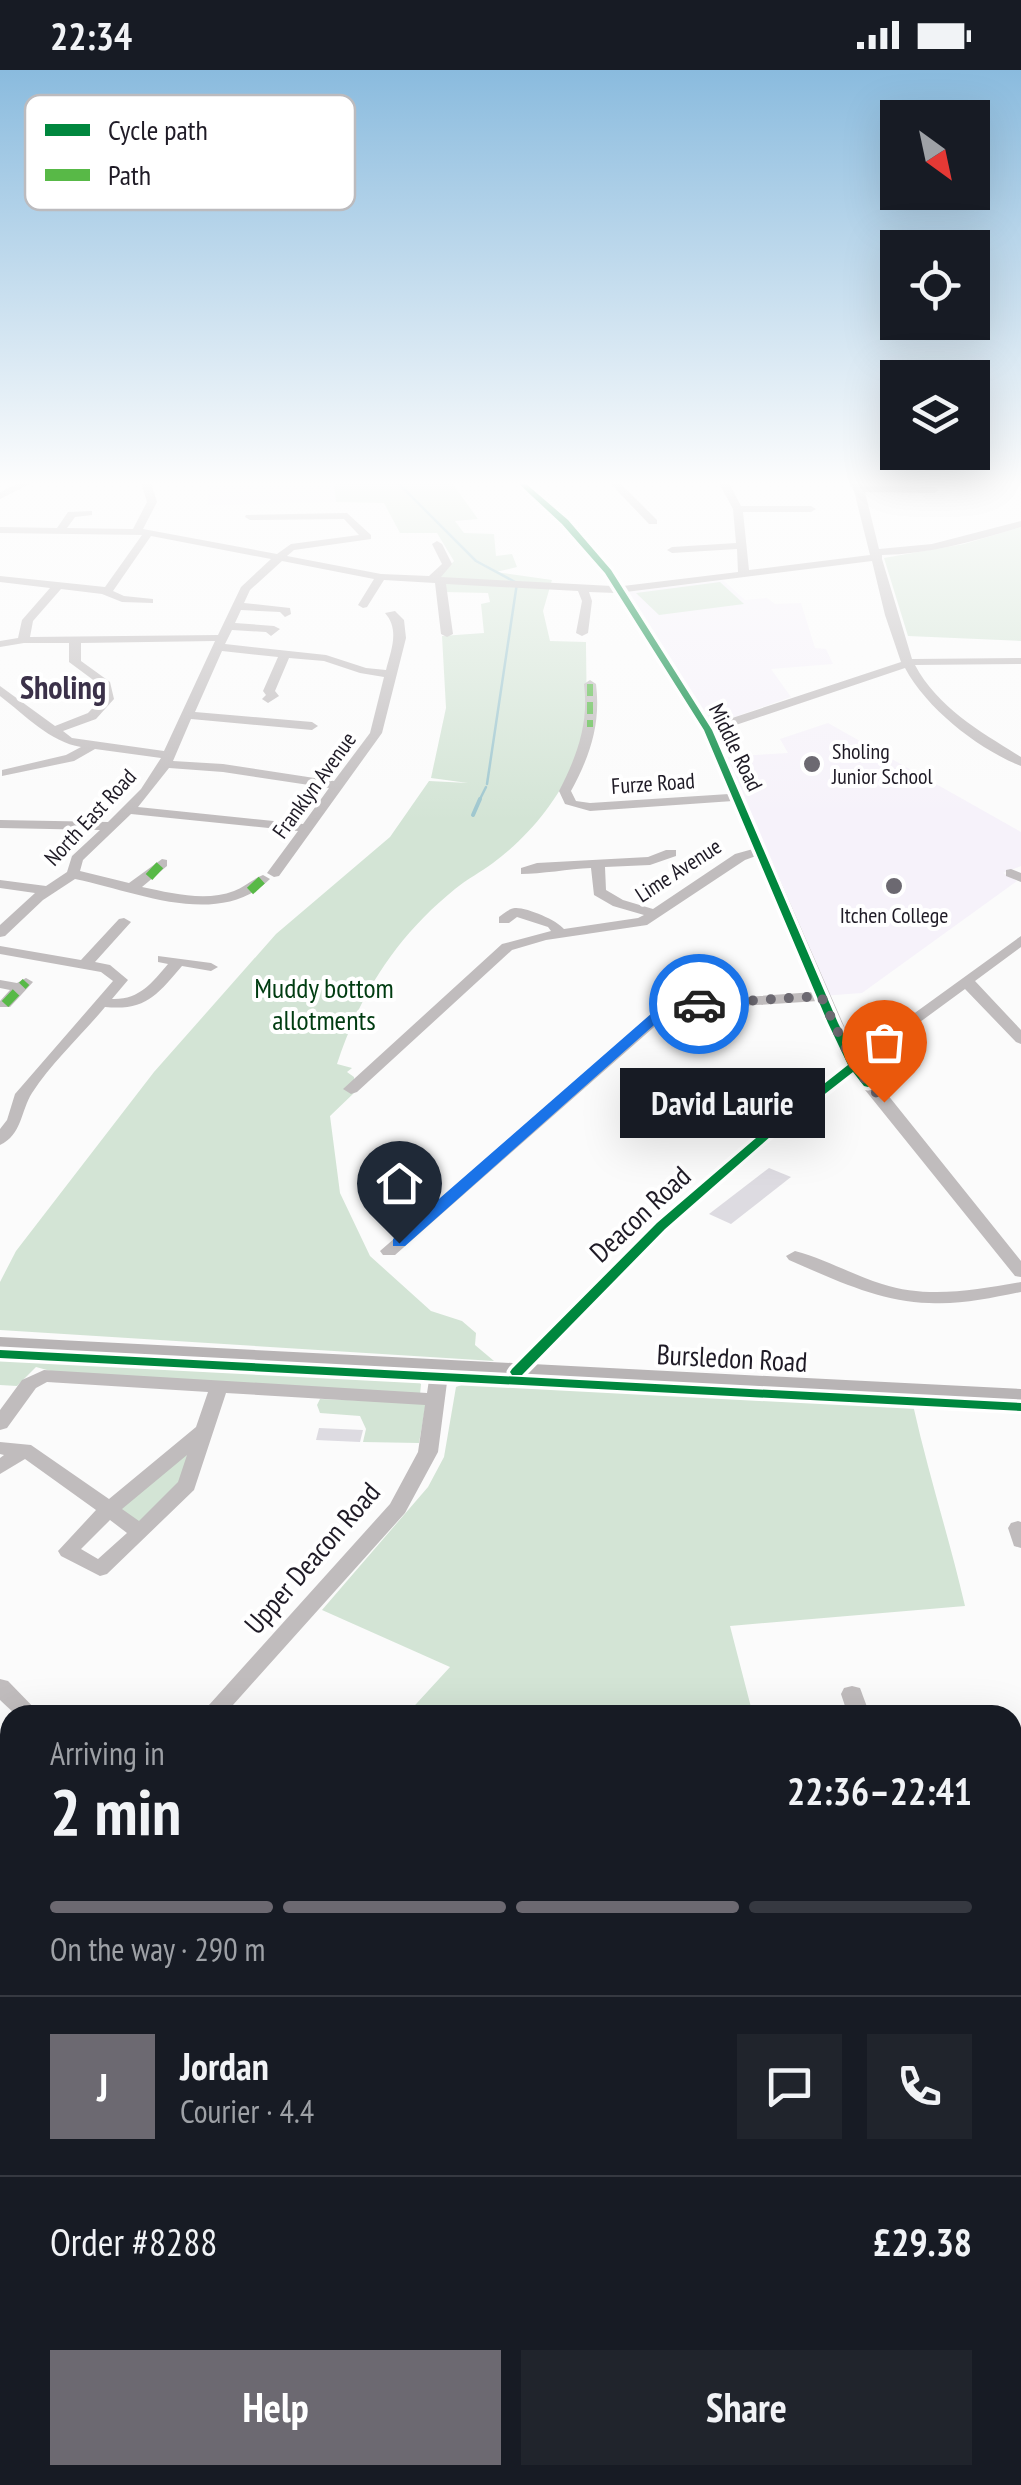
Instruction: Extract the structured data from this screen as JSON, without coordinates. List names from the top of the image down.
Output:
{
  "streets": {
    "main road": ["Bursledon Road"],
    "street": [
      "Middle Road",
      "Furze Road",
      "Franklyn Avenue",
      "North East Road",
      "Lime Avenue",
      "Deacon Road",
      "Upper Deacon Road"
    ]
  },
  "crossings": [
    ["Middle Road", "Furze Road"],
    ["Middle Road", "Lime Avenue"],
    ["Middle Road", "Deacon Road"],
    ["Deacon Road", "Bursledon Road"],
    ["Bursledon Road", "Upper Deacon Road"]
  ],
  "districts": ["Sholing"],
  "parks": ["Muddy bottom allotments"],
  "places": ["Sholing Junior School", "Itchen College", "David Laurie"],
  "legend": ["Cycle path", "Path"],
  "north": "bottom right",
  "page": {
    "status": "22:34",
    "bubble": "David Laurie",
    "heading": ["2 min", "Arriving in", "22:36–22:41"],
    "panel": [
      "Jordan",
      "Courier · 4.4",
      "Order #8288",
      "£29.38"
    ],
    "bar": "On the way · 290 m",
    "round": "J",
    "buttons": ["Help", "Share"]
  }
}
